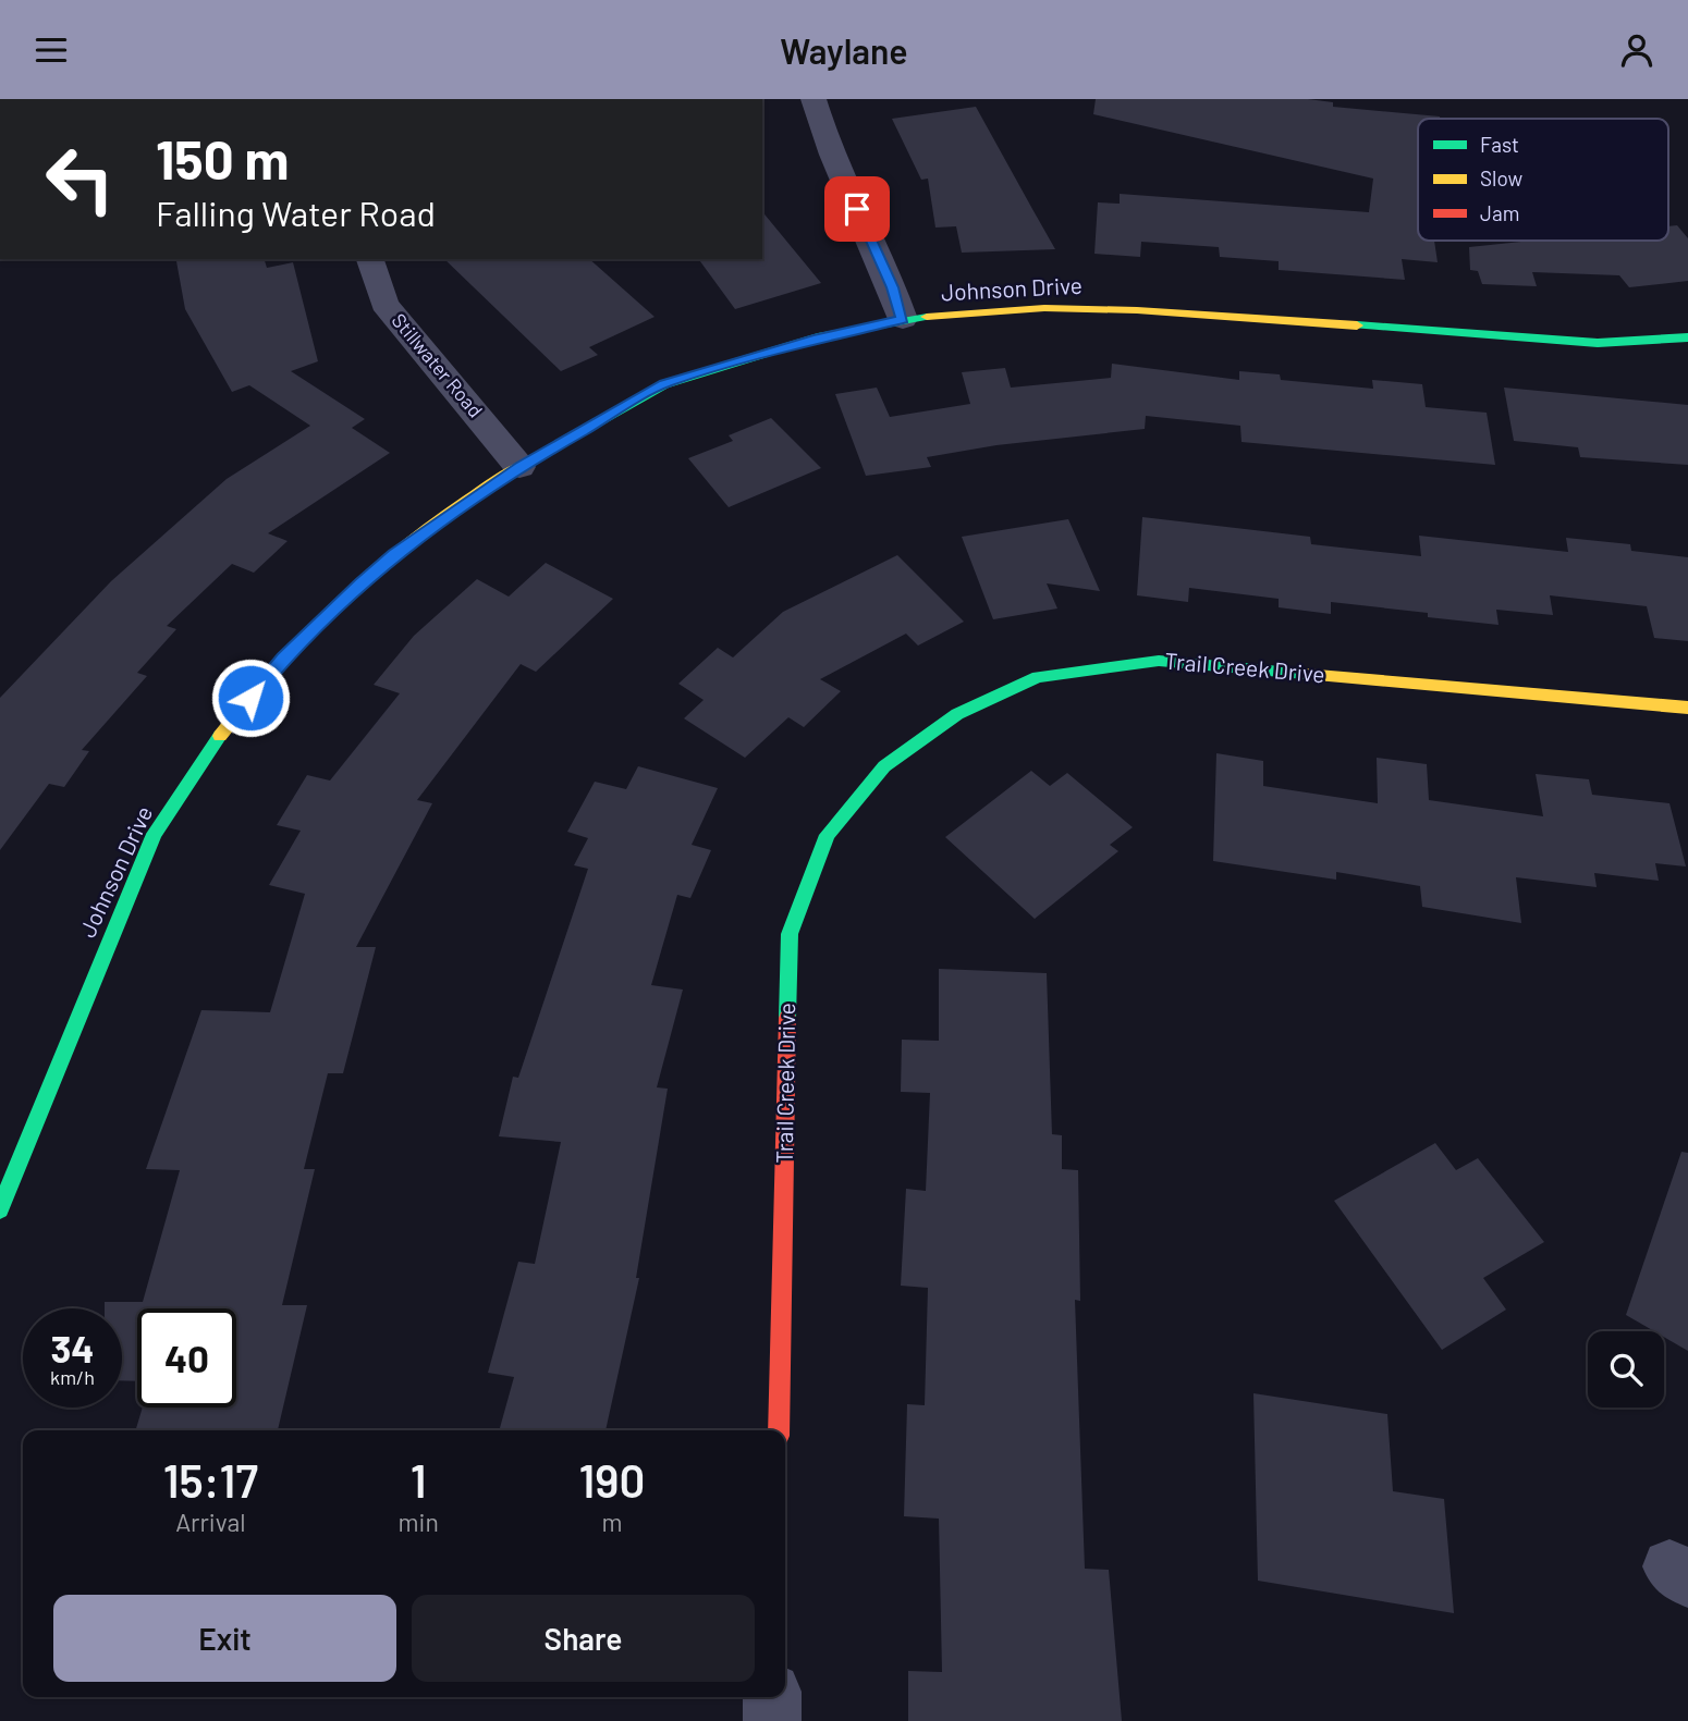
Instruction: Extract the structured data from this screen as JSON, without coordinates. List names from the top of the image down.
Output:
{
  "streets": {
    "street": ["Johnson Drive", "Stillwater Road", "Trail Creek Drive"]
  },
  "crossings": [
    ["Johnson Drive", "Stillwater Road"]
  ],
  "legend": ["Fast", "Slow", "Jam"],
  "page": {
    "header": "Waylane",
    "turn": ["150 m", "Falling Water Road"],
    "speed": "34 km/h",
    "limit": "40",
    "eta": [
      "15:17",
      "Arrival",
      "1",
      "min",
      "190",
      "m"
    ],
    "buttons": ["Exit", "Share"]
  }
}
